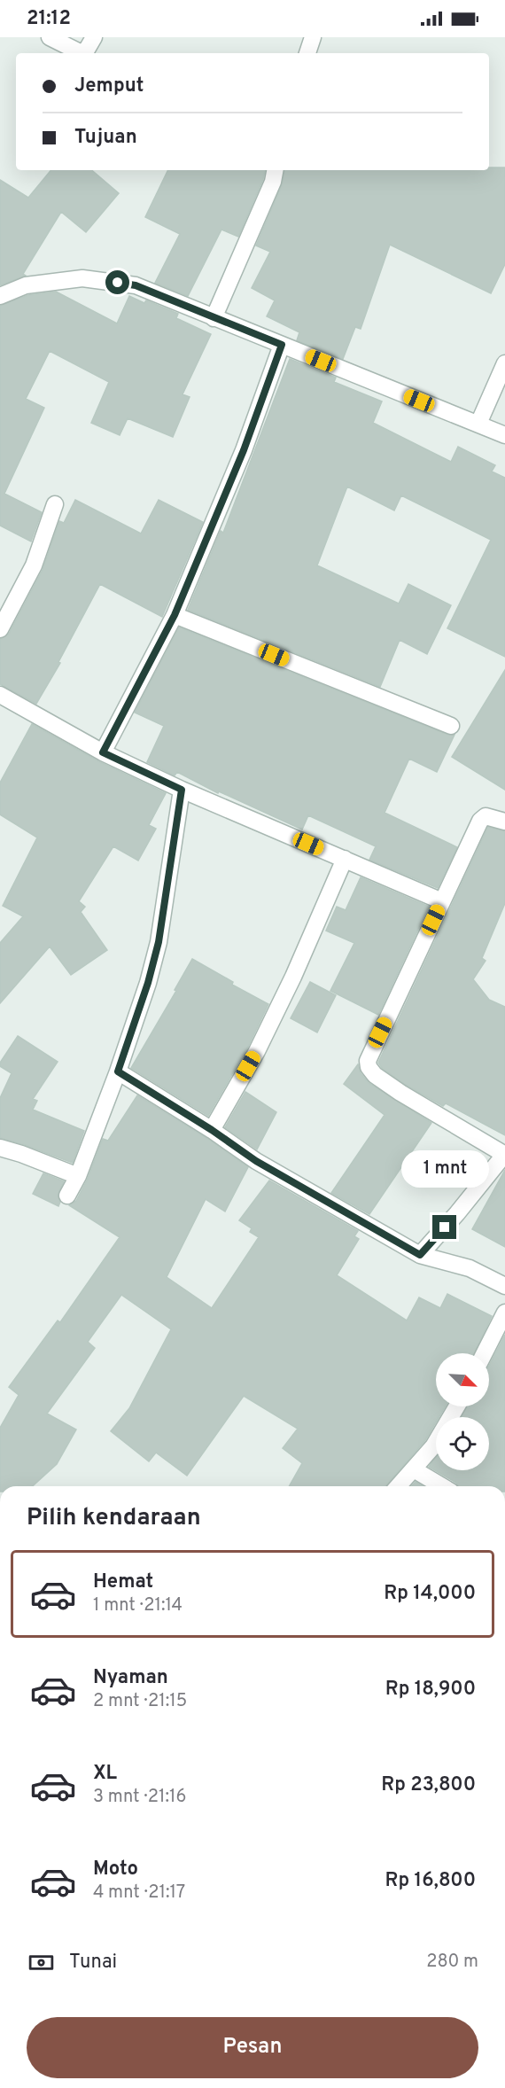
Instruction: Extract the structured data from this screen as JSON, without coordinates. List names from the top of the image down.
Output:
{
  "north": "bottom right",
  "page": {
    "status": "21:12",
    "banner": ["Jemput", "Tujuan"],
    "bubble": "1 mnt",
    "heading": "Pilih kendaraan",
    "list": [
      {
        "name": "Hemat",
        "note": "1 mnt · 21:14",
        "value": "Rp 14,000"
      },
      {
        "name": "Nyaman",
        "note": "2 mnt · 21:15",
        "value": "Rp 18,900"
      },
      {
        "name": "XL",
        "note": "3 mnt · 21:16",
        "value": "Rp 23,800"
      },
      {
        "name": "Moto",
        "note": "4 mnt · 21:17",
        "value": "Rp 16,800"
      }
    ],
    "pay": ["Tunai", "280 m"],
    "buttons": "Pesan"
  }
}
